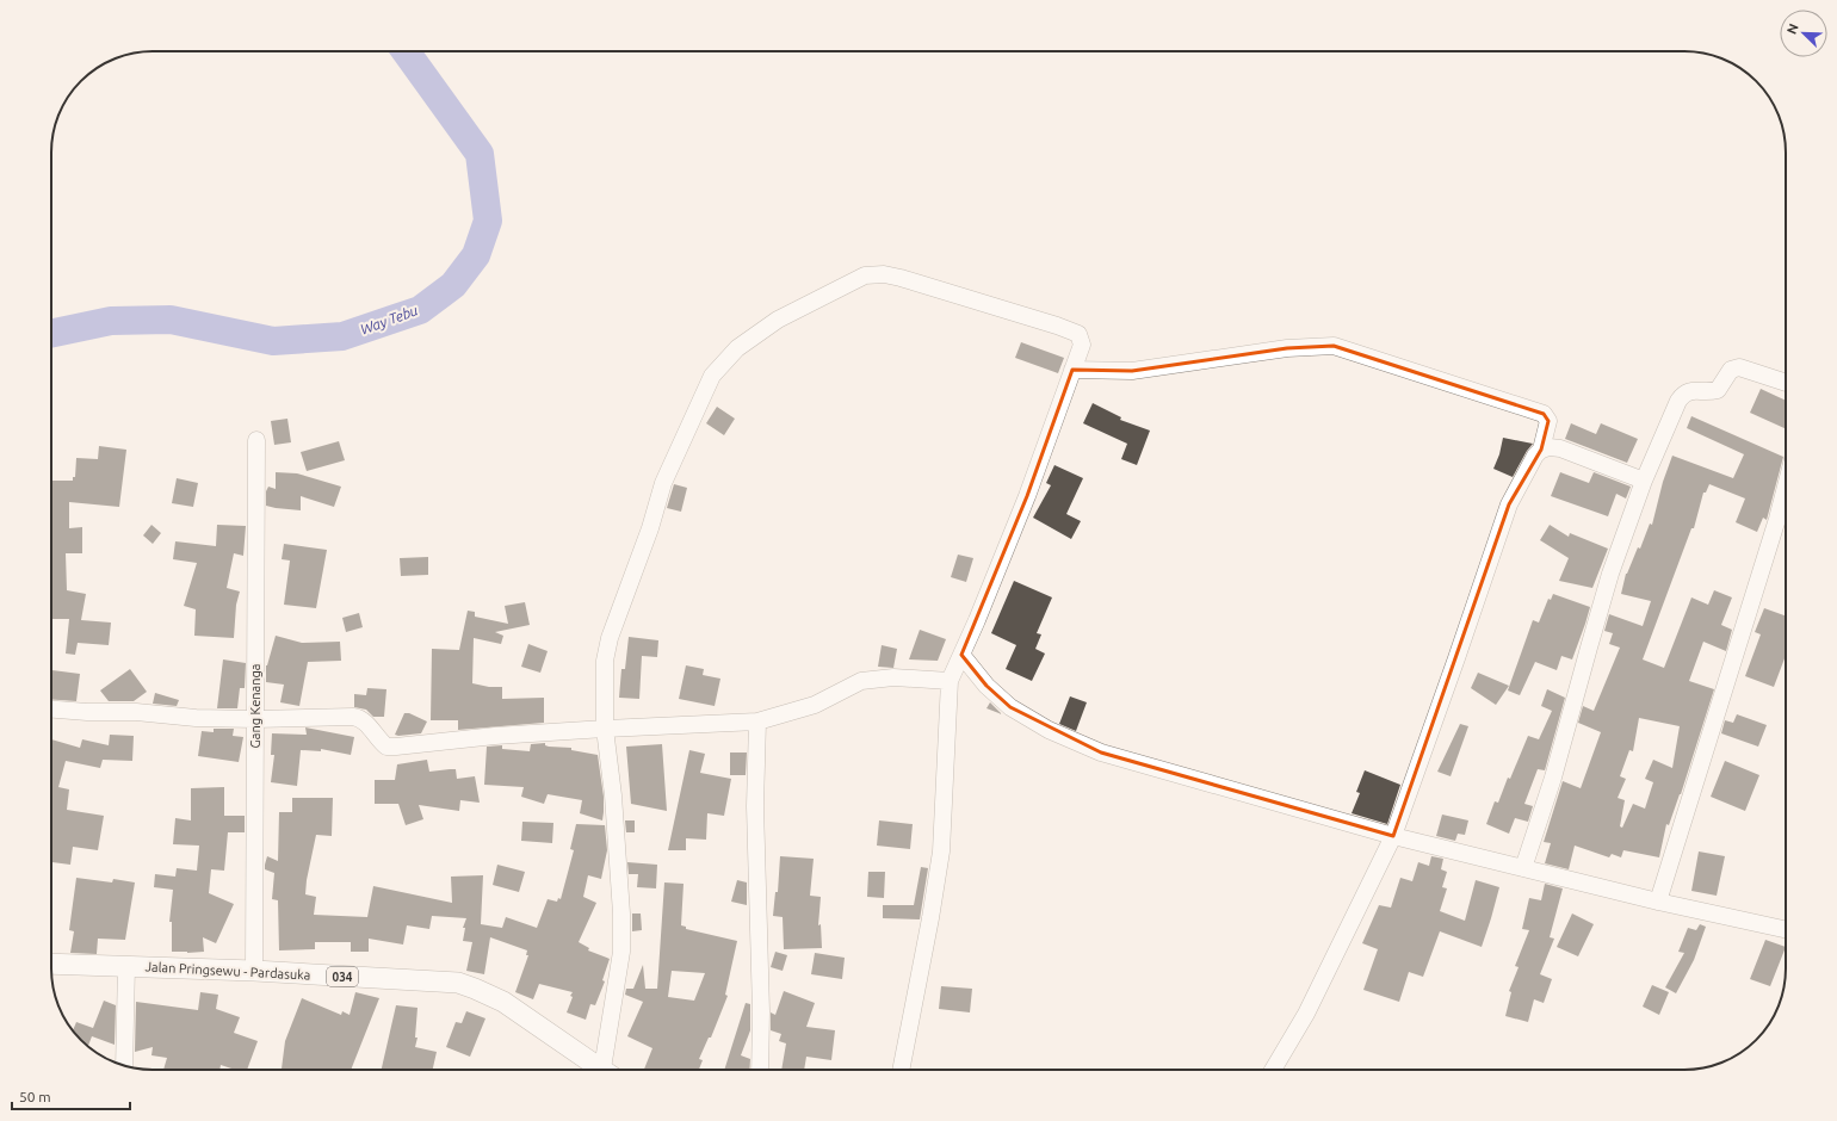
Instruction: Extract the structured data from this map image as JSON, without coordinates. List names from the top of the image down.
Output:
{
  "streets": {
    "main road": ["Jalan Pringsewu - Pardasuka", "034"],
    "street": ["Gang Kenanga"]
  },
  "crossings": [
    ["Gang Kenanga", "Jalan Pringsewu - Pardasuka"]
  ],
  "water": ["Way Tebu"],
  "scale_bar": "50 m",
  "north": "top left"
}
